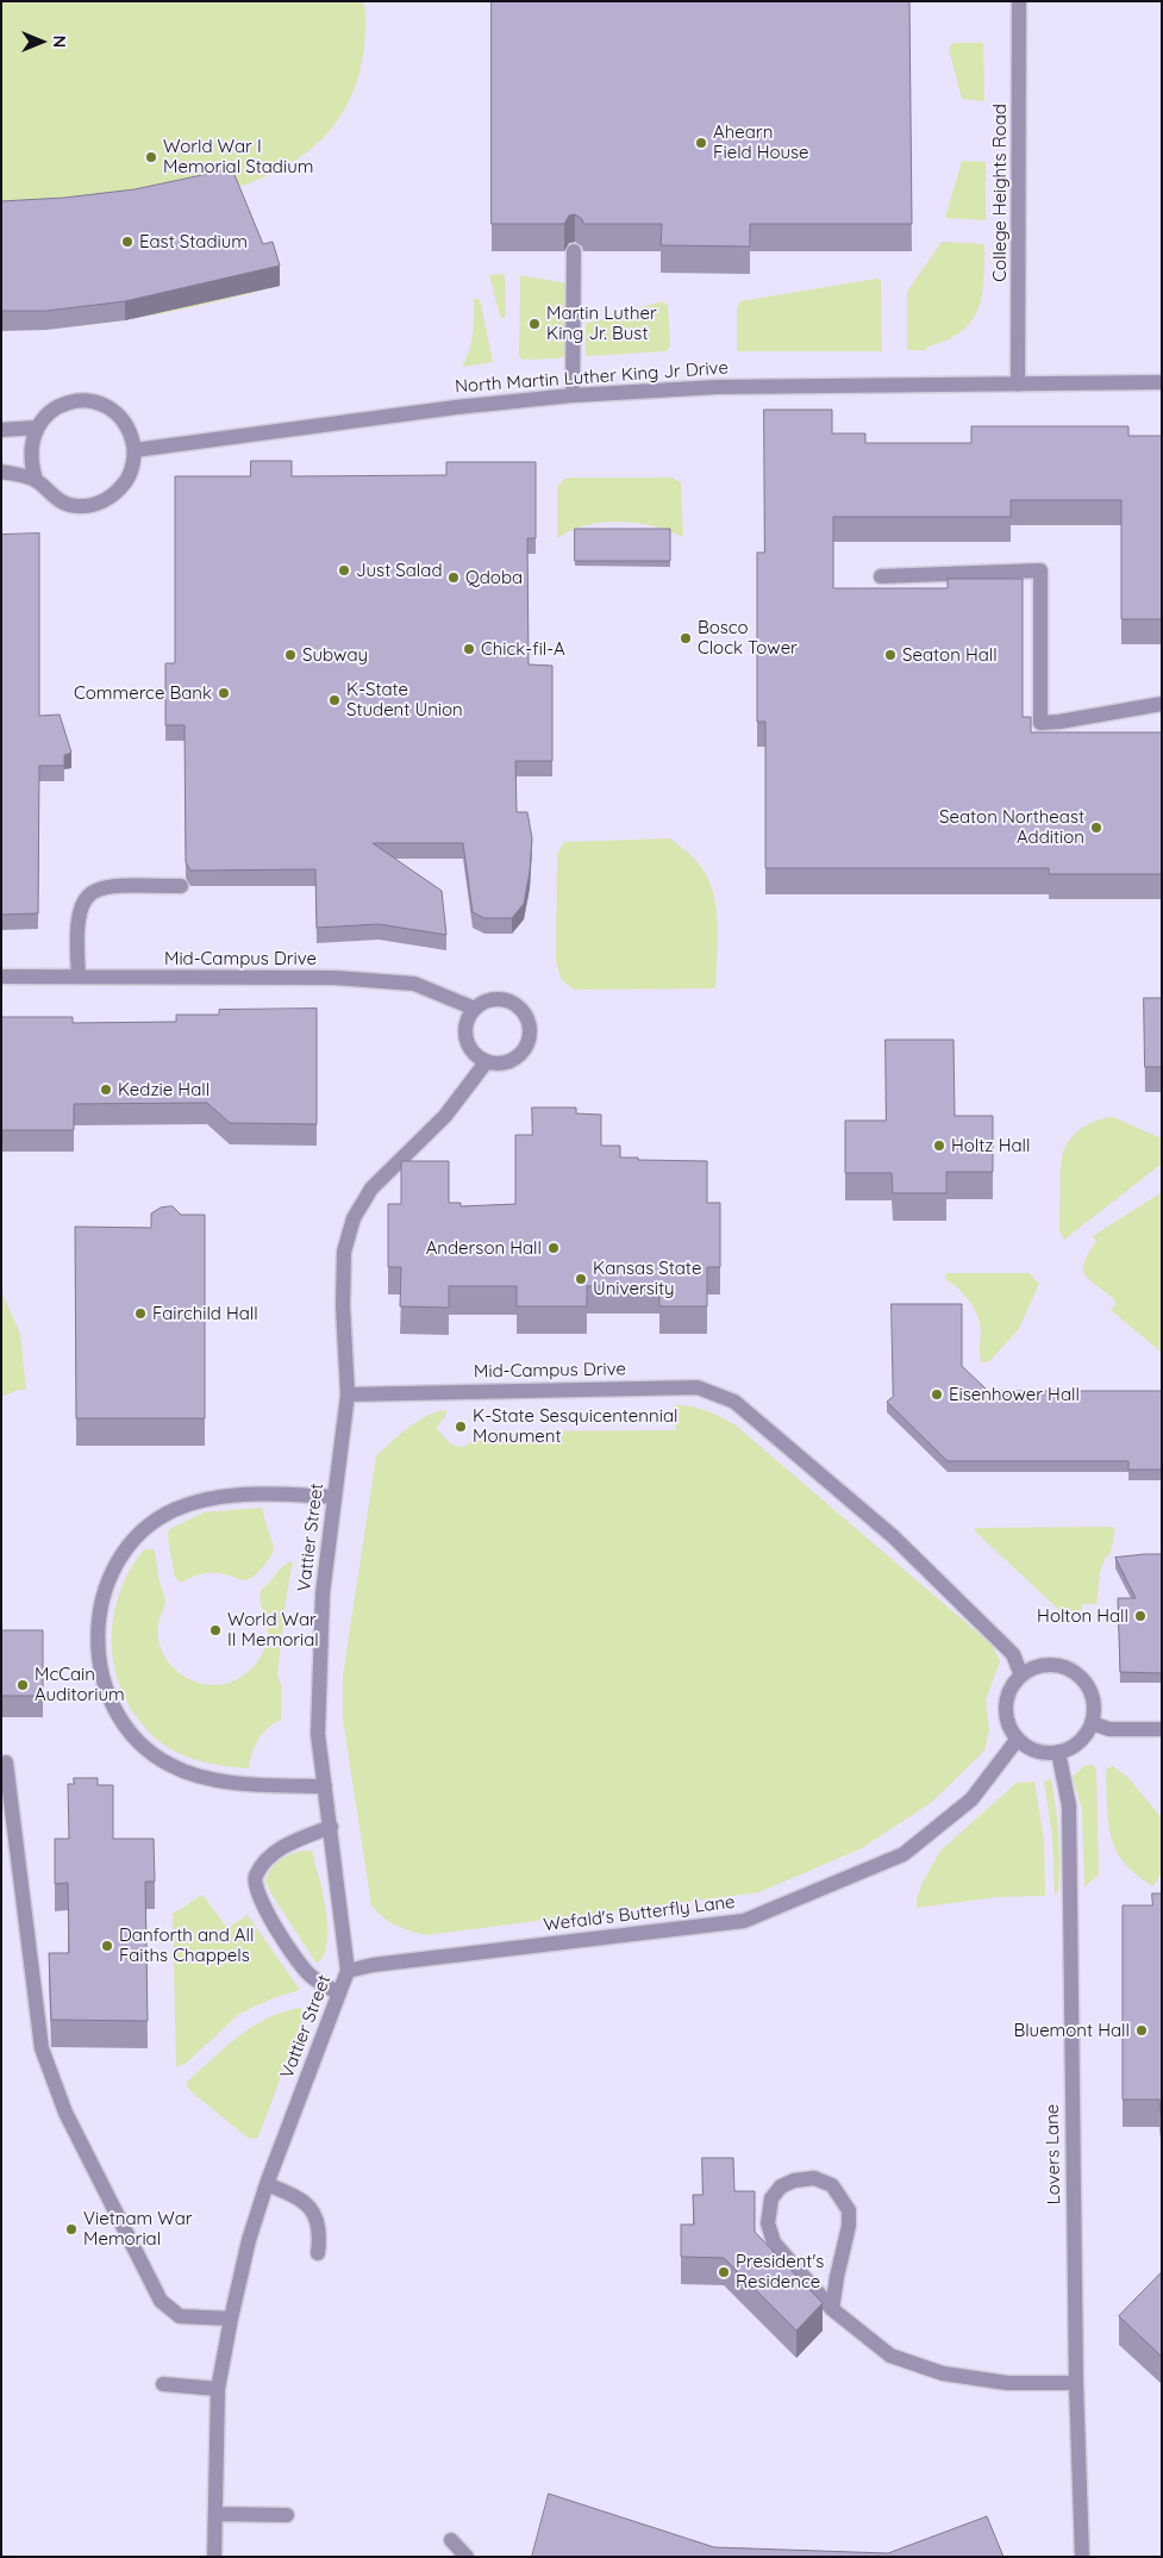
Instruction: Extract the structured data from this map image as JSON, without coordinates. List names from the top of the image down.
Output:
{
  "streets": {
    "street": [
      "College Heights Road",
      "North Martin Luther King Jr Drive",
      "Mid-Campus Drive",
      "Vattier Street",
      "Wefald's Butterfly Lane",
      "Lovers Lane"
    ]
  },
  "crossings": [
    ["College Heights Road", "North Martin Luther King Jr Drive"],
    ["Mid-Campus Drive", "Vattier Street"],
    ["Mid-Campus Drive", "Wefald's Butterfly Lane"],
    ["Mid-Campus Drive", "Lovers Lane"],
    ["Vattier Street", "Wefald's Butterfly Lane"],
    ["Wefald's Butterfly Lane", "Lovers Lane"]
  ],
  "places": [
    "Ahearn Field House",
    "World War I Memorial Stadium",
    "East Stadium",
    "Martin Luther King Jr. Bust",
    "Just Salad",
    "Qdoba",
    "Bosco Clock Tower",
    "Chick-fil-A",
    "Subway",
    "Seaton Hall",
    "Commerce Bank",
    "K-State Student Union",
    "Seaton Northeast Addition",
    "Kedzie Hall",
    "Holtz Hall",
    "Anderson Hall",
    "Kansas State University",
    "Fairchild Hall",
    "Eisenhower Hall",
    "K-State Sesquicentennial Monument",
    "Holton Hall",
    "World War II Memorial",
    "McCain Auditorium",
    "Danforth and All Faiths Chappels",
    "Bluemont Hall",
    "Vietnam War Memorial",
    "President's Residence"
  ],
  "north": "right"
}
